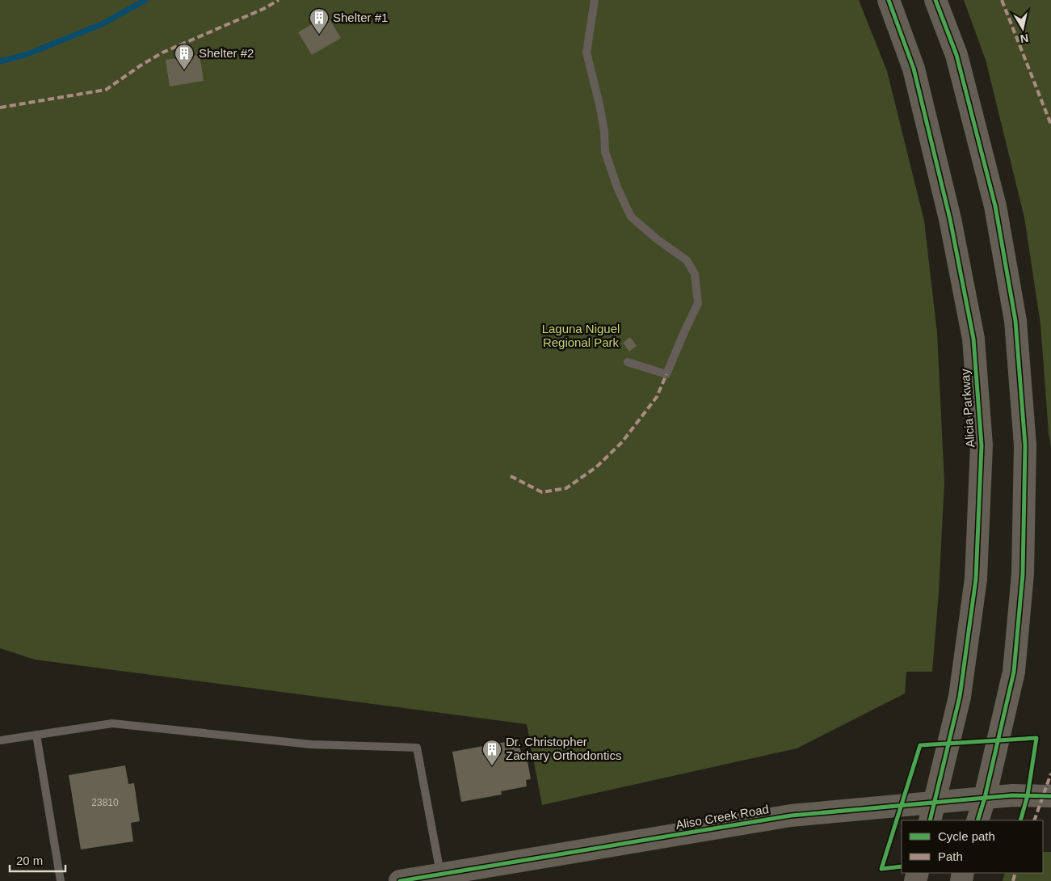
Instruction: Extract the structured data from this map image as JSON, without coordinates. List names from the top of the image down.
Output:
{
  "streets": {
    "main road": ["Alicia Parkway", "Aliso Creek Road"]
  },
  "crossings": [
    ["Alicia Parkway", "Aliso Creek Road"]
  ],
  "parks": ["Laguna Niguel Regional Park"],
  "places": {
    "building": ["Shelter #1", "Shelter #2", "Dr. Christopher Zachary Orthodontics"]
  },
  "house_numbers": ["23810"],
  "legend": ["Cycle path", "Path"],
  "scale_bar": "20 m",
  "north": "bottom"
}
